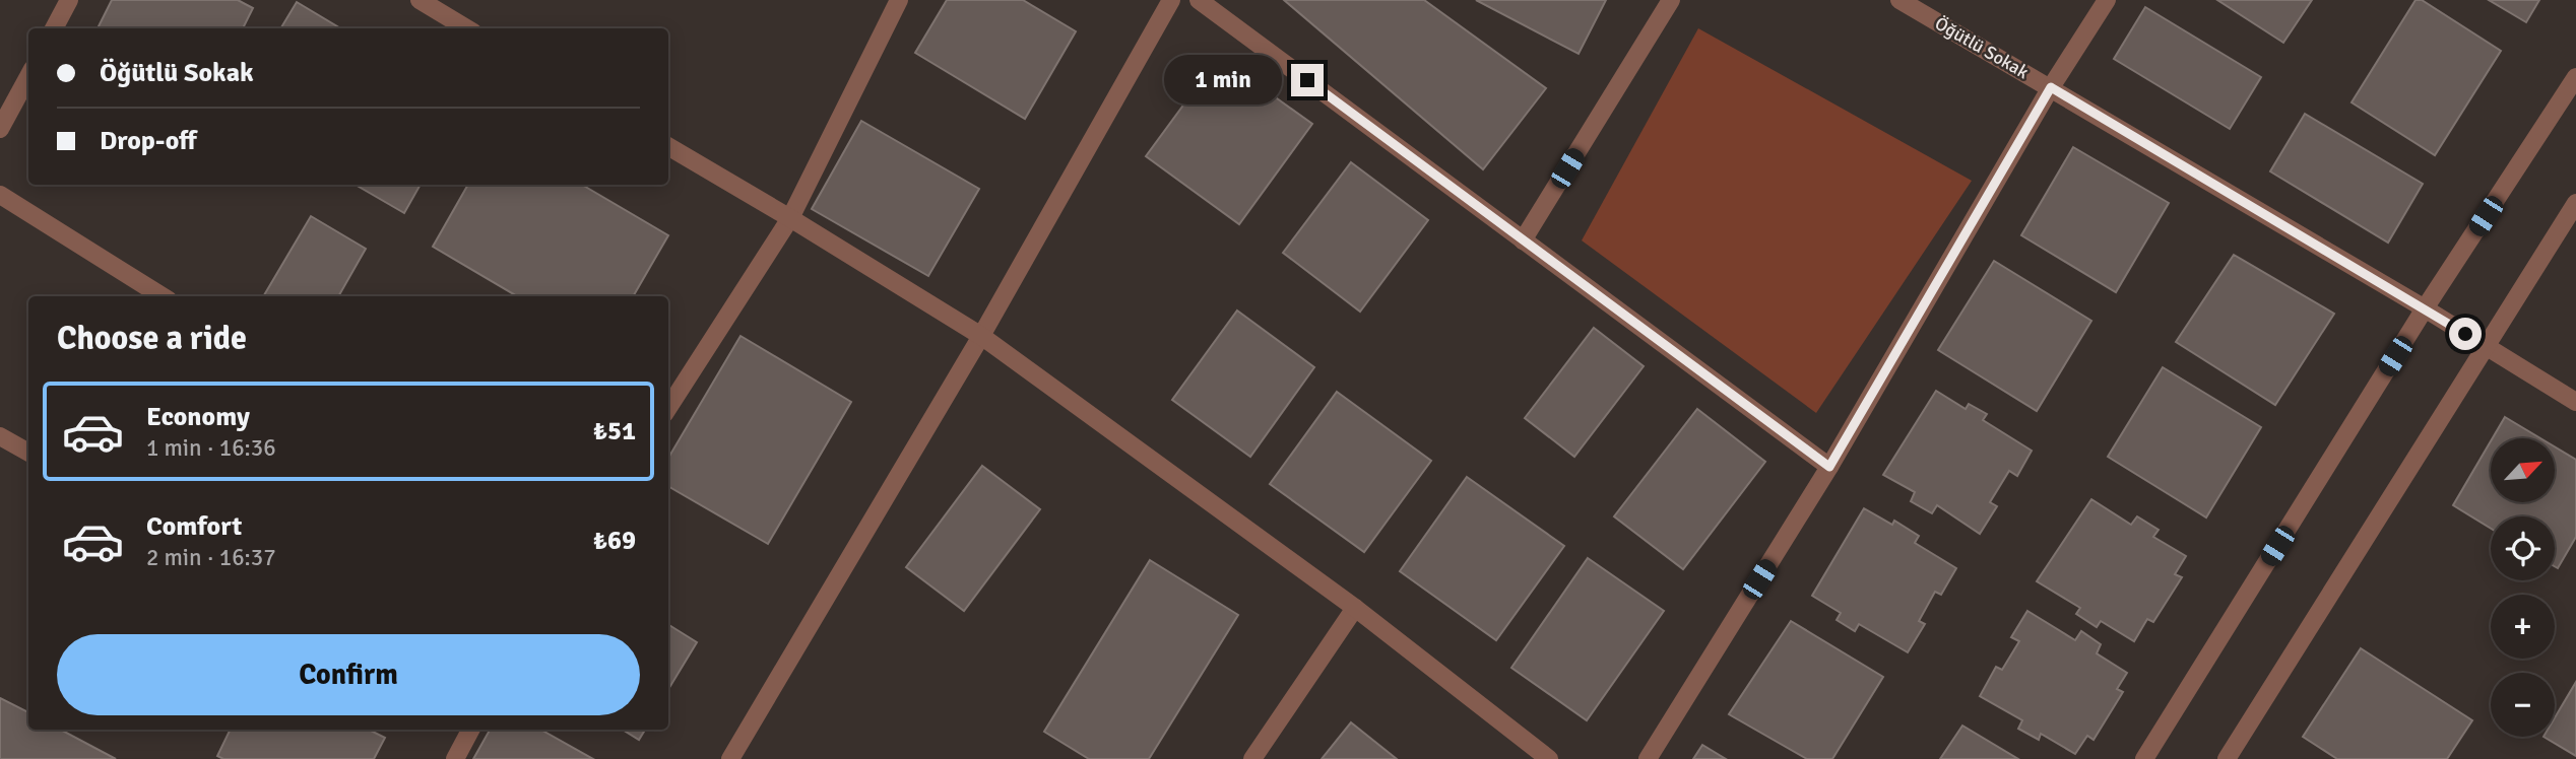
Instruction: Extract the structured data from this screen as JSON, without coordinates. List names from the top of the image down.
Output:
{
  "streets": {
    "street": ["Öğütlü Sokak"]
  },
  "north": "top right",
  "page": {
    "banner": ["Öğütlü Sokak", "Drop-off"],
    "bubble": "1 min",
    "heading": "Choose a ride",
    "list": [
      {
        "name": "Economy",
        "note": "1 min · 16:36",
        "value": "₺51"
      },
      {
        "name": "Comfort",
        "note": "2 min · 16:37",
        "value": "₺69"
      }
    ],
    "map_buttons": ["+", "−"],
    "buttons": "Confirm"
  }
}
